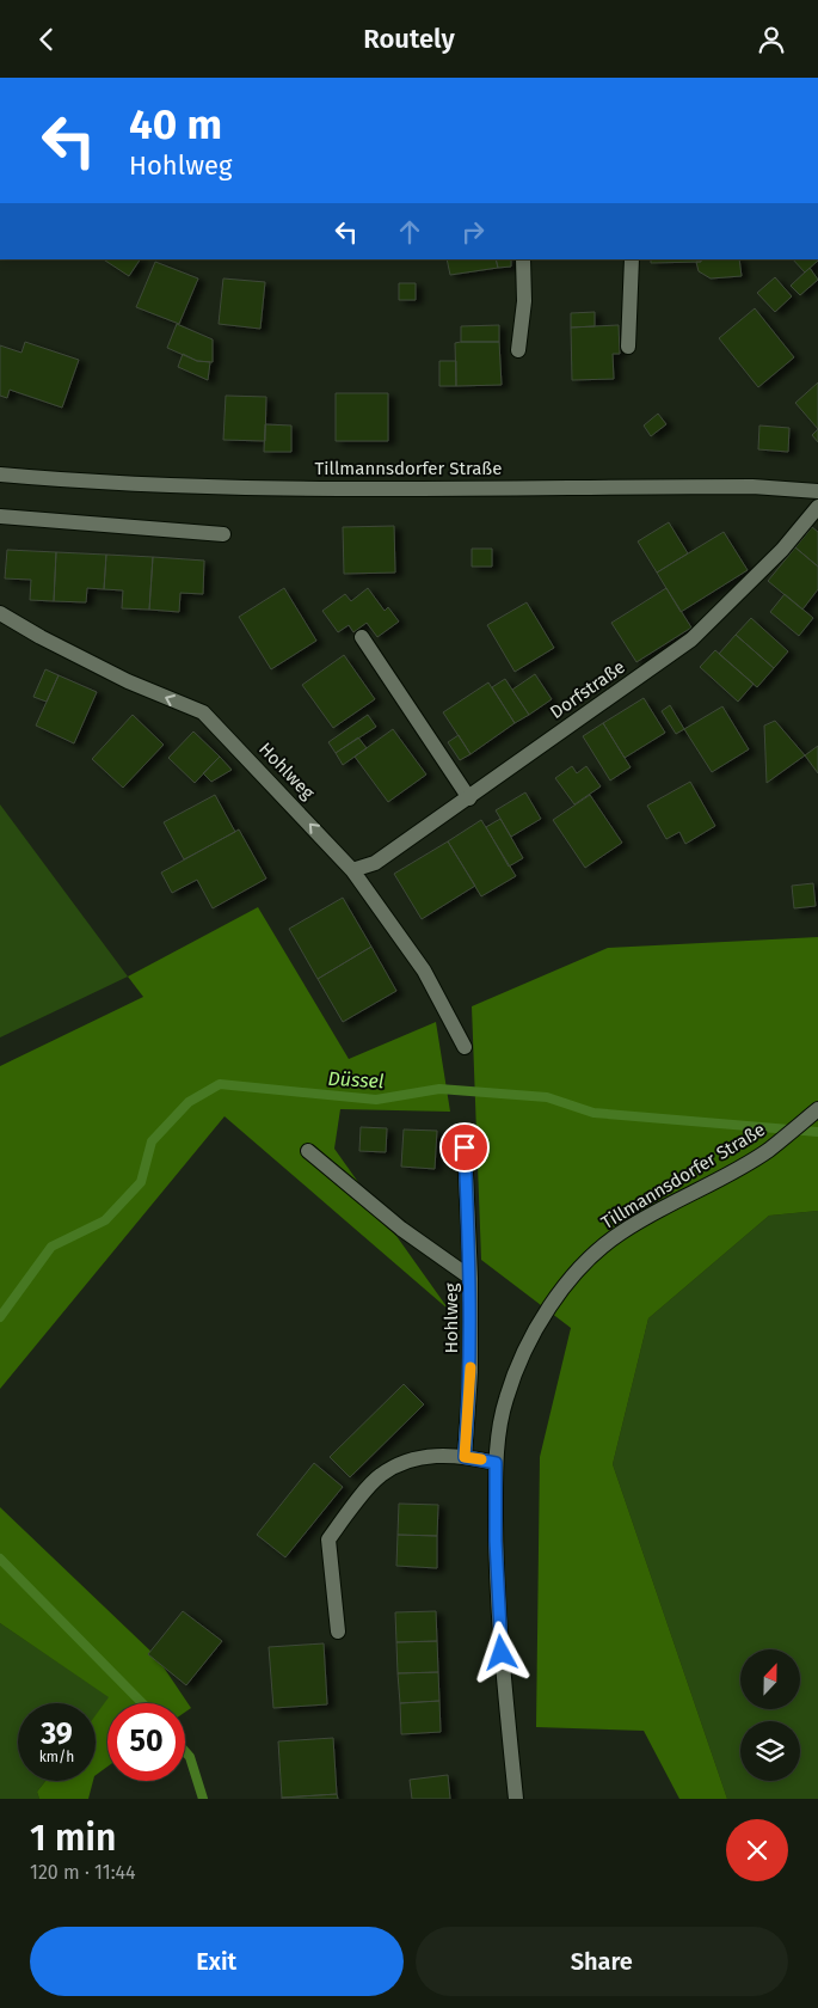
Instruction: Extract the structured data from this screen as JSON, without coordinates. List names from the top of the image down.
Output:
{
  "streets": {
    "main road": ["Tillmannsdorfer Straße", "Dorfstraße", "Hohlweg"]
  },
  "crossings": [
    ["Dorfstraße", "Hohlweg"]
  ],
  "one_way": ["Hohlweg"],
  "water": ["Düssel"],
  "north": "top",
  "page": {
    "header": "Routely",
    "turn": ["40 m", "Hohlweg"],
    "speed": "39 km/h",
    "limit": "50",
    "heading": ["1 min", "120 m · 11:44"],
    "buttons": ["Exit", "Share"]
  }
}
